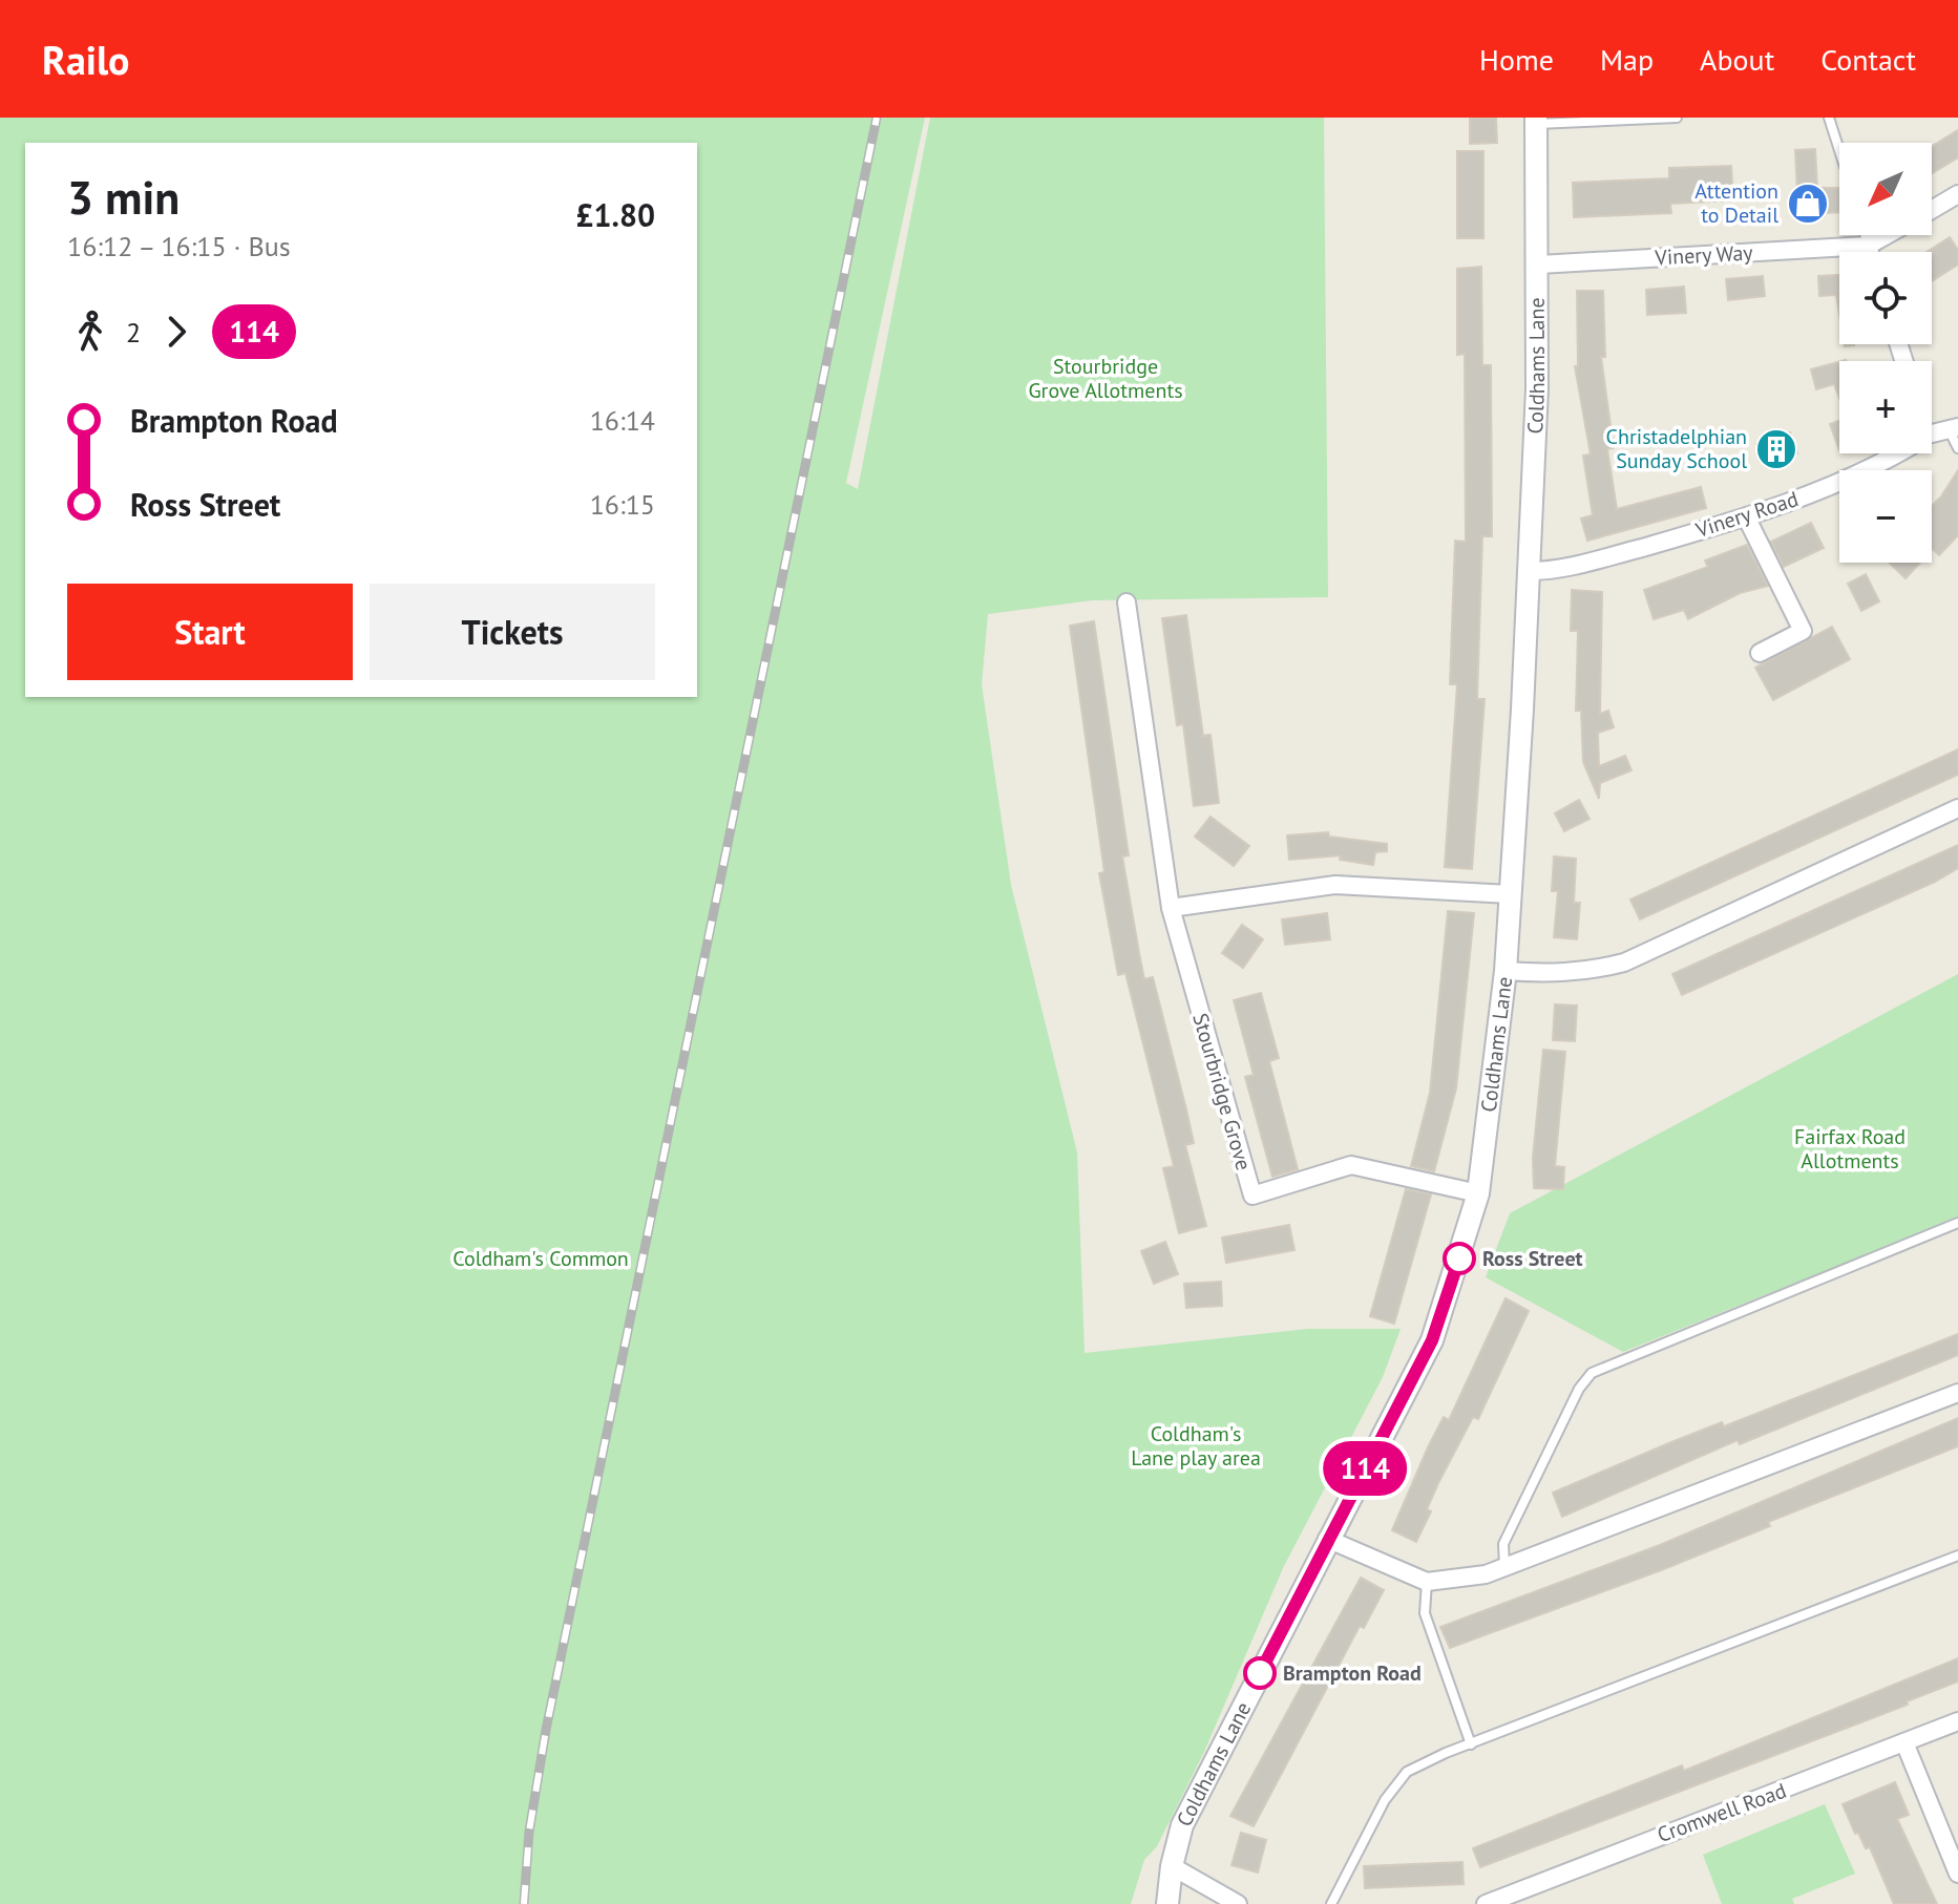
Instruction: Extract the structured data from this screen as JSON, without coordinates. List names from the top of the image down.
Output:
{
  "streets": {
    "street": [
      "Vinery Way",
      "Coldhams Lane",
      "Vinery Road",
      "Stourbridge Grove",
      "Cromwell Road"
    ]
  },
  "crossings": [
    ["Vinery Way", "Coldhams Lane"],
    ["Coldhams Lane", "Vinery Road"],
    ["Coldhams Lane", "Stourbridge Grove"]
  ],
  "parks": [
    "Stourbridge Grove Allotments",
    "Fairfax Road Allotments",
    "Coldham's Common",
    "Coldham's Lane play area"
  ],
  "places": {
    "shop": ["Attention to Detail"],
    "building": ["Christadelphian Sunday School"],
    "other": ["Ross Street", "Brampton Road"]
  },
  "lines": ["bus line 114"],
  "north": "bottom left",
  "page": {
    "header": "Railo",
    "nav": [
      "Home",
      "Map",
      "About",
      "Contact"
    ],
    "on_map": "114",
    "map_buttons": ["+", "−"],
    "heading": ["3 min", "16:12 – 16:15 · Bus", "£1.80"],
    "legs": ["2", "114"],
    "list": [
      {
        "name": "Brampton Road",
        "value": "16:14"
      },
      {
        "name": "Ross Street",
        "value": "16:15"
      }
    ],
    "buttons": ["Start", "Tickets"]
  }
}
